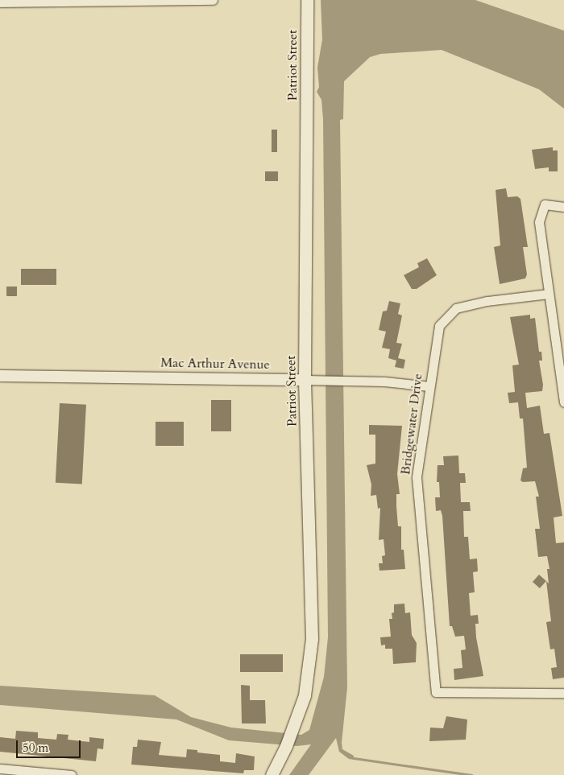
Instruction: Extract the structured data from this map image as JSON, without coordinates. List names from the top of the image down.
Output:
{
  "streets": {
    "main road": ["Patriot Street"],
    "street": ["Mac Arthur Avenue", "Bridgewater Drive"]
  },
  "crossings": [
    ["Patriot Street", "Mac Arthur Avenue"],
    ["Mac Arthur Avenue", "Bridgewater Drive"]
  ],
  "scale_bar": "50 m"
}
